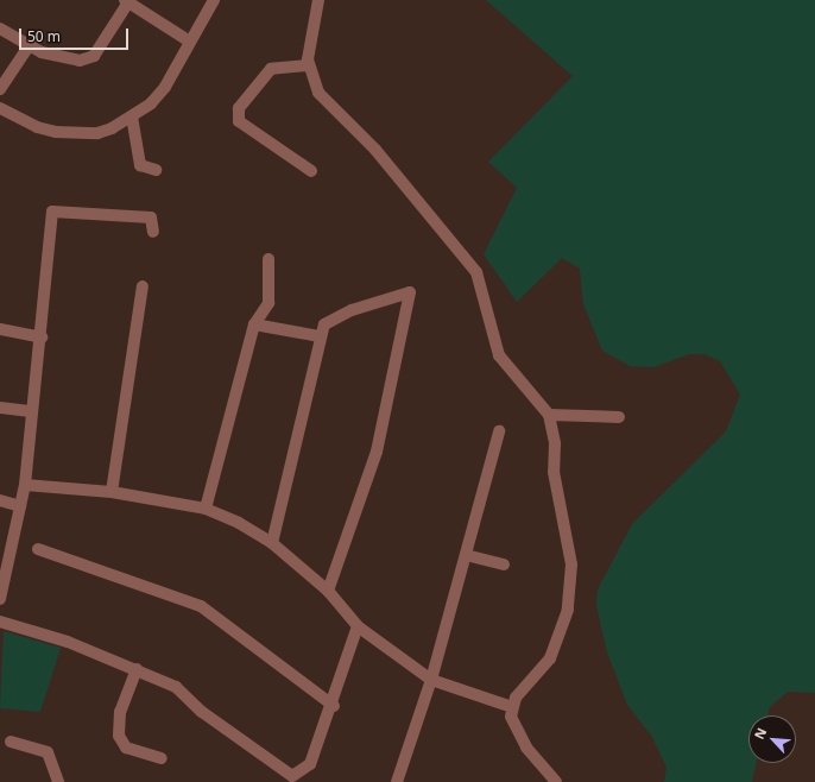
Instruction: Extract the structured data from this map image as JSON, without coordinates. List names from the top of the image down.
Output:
{
  "scale_bar": "50 m",
  "north": "top left"
}
